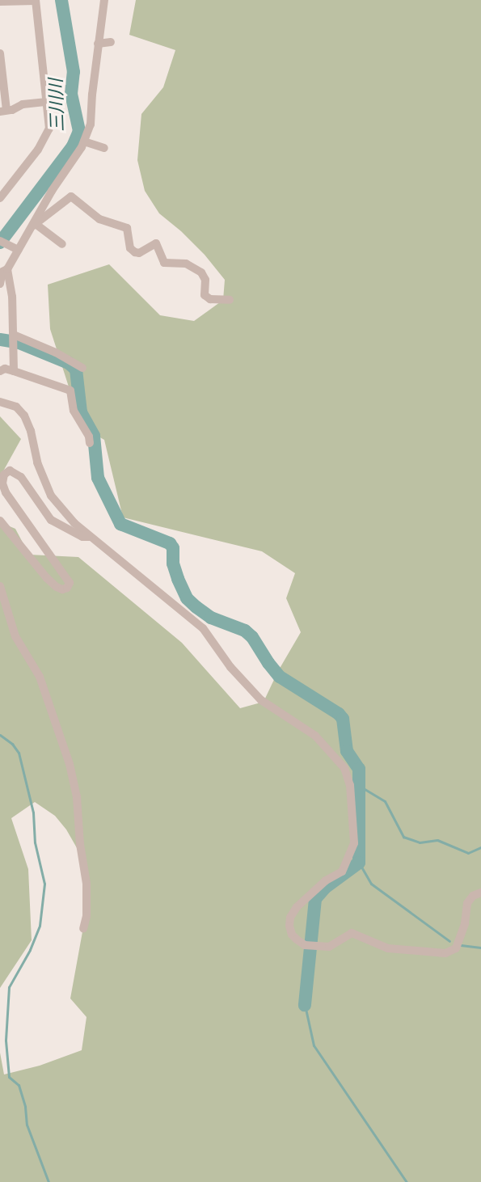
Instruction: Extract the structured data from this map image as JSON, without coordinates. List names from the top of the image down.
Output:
{
  "water": ["三川川"]
}
